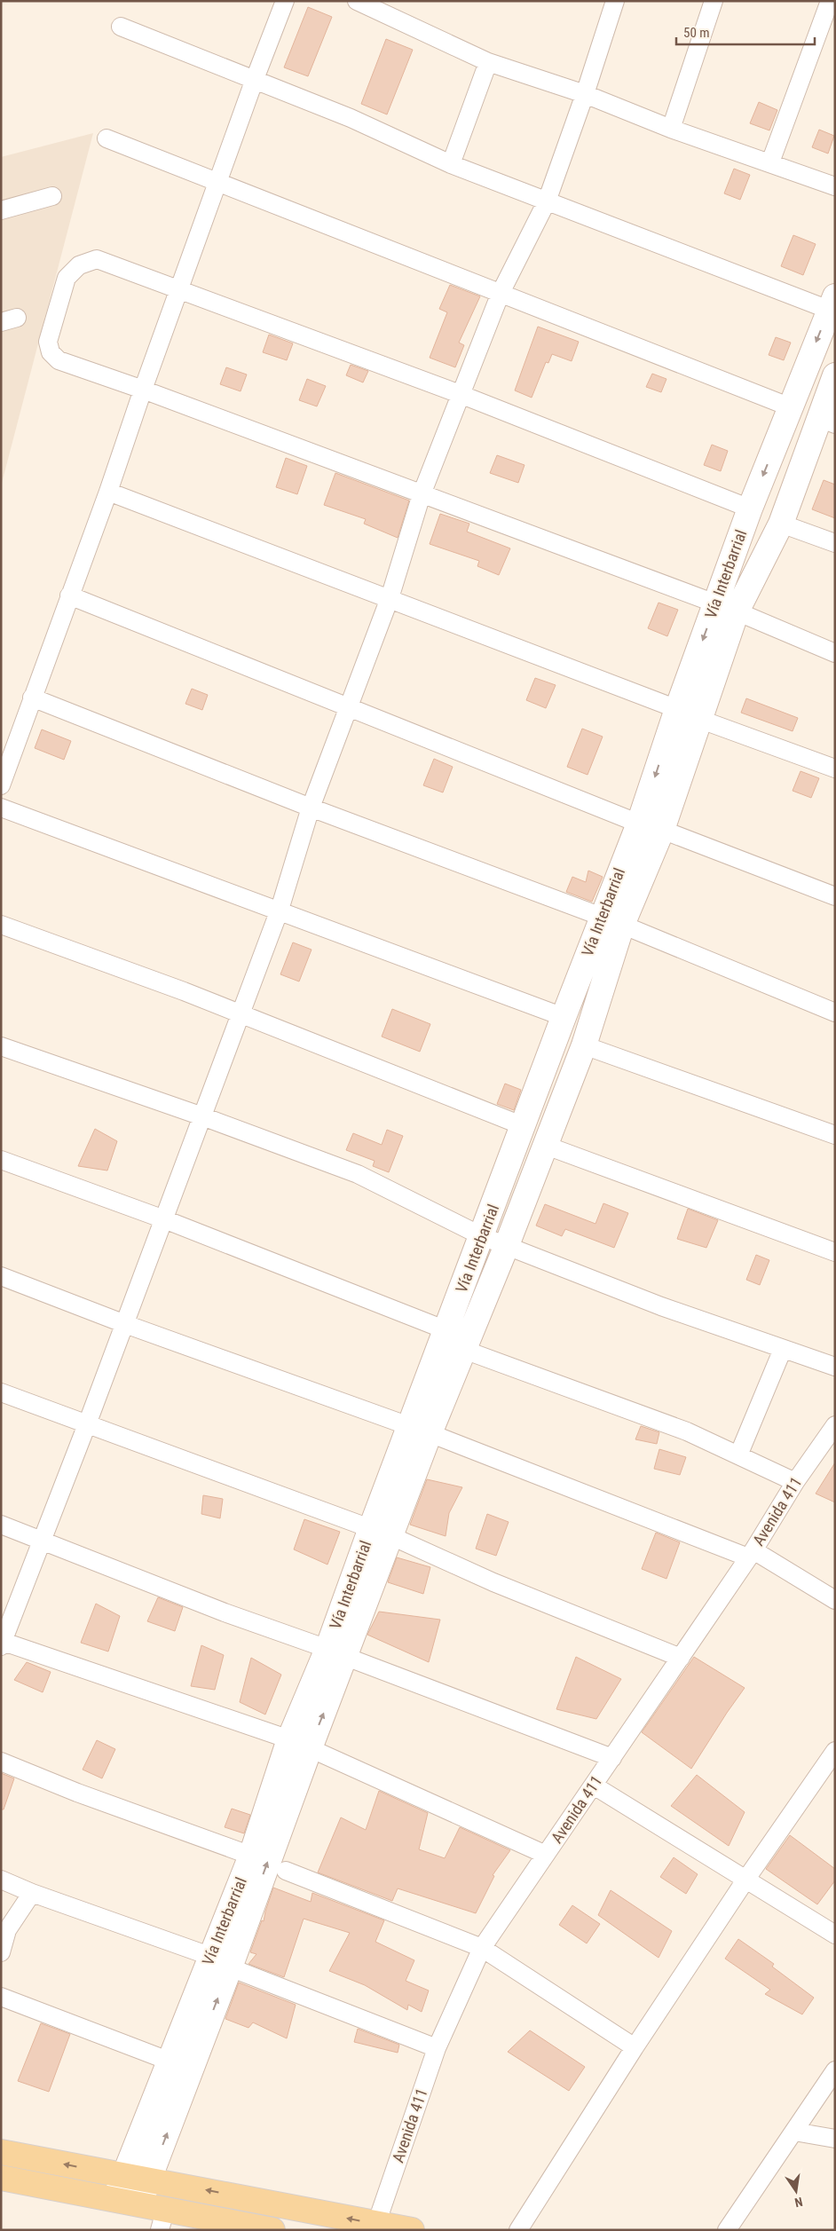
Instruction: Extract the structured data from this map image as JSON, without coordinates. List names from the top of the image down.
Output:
{
  "streets": {
    "main road": ["Vía Interbarrial"],
    "street": ["Avenida 411"]
  },
  "scale_bar": "50 m",
  "north": "bottom"
}
